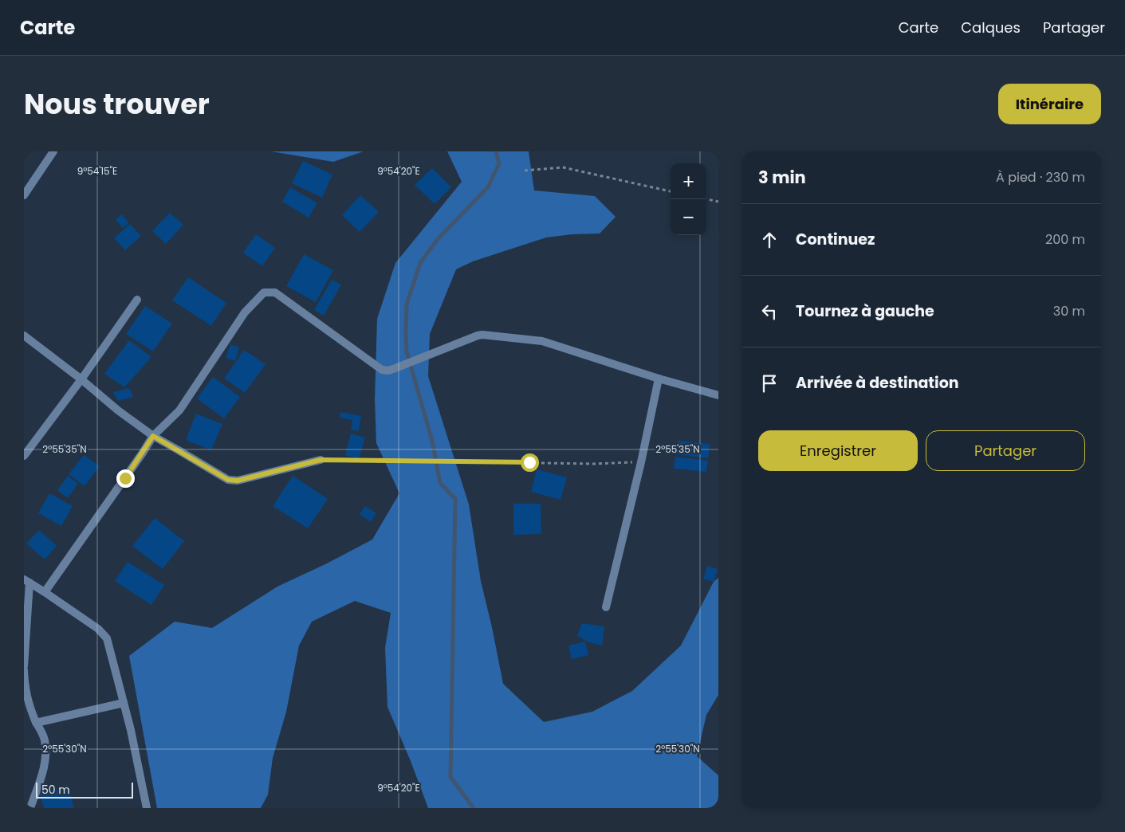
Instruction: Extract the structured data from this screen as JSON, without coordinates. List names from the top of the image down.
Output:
{
  "scale_bar": "50 m",
  "page": {
    "header": "Carte",
    "nav": ["Carte", "Calques", "Partager"],
    "title": "Nous trouver",
    "buttons": [
      "Itinéraire",
      ["Enregistrer", "Partager"]
    ],
    "heading": ["3 min", "À pied · 230 m"],
    "map_buttons": ["+", "−"],
    "list": [
      ["Continuez", "200 m"],
      ["Tournez à gauche", "30 m"],
      "Arrivée à destination"
    ],
    "scale": "50 m"
  },
  "coordinates": [
    "9°54'15\"E",
    "9°54'20\"E",
    "2°55'35\"N",
    "2°55'30\"N"
  ]
}
